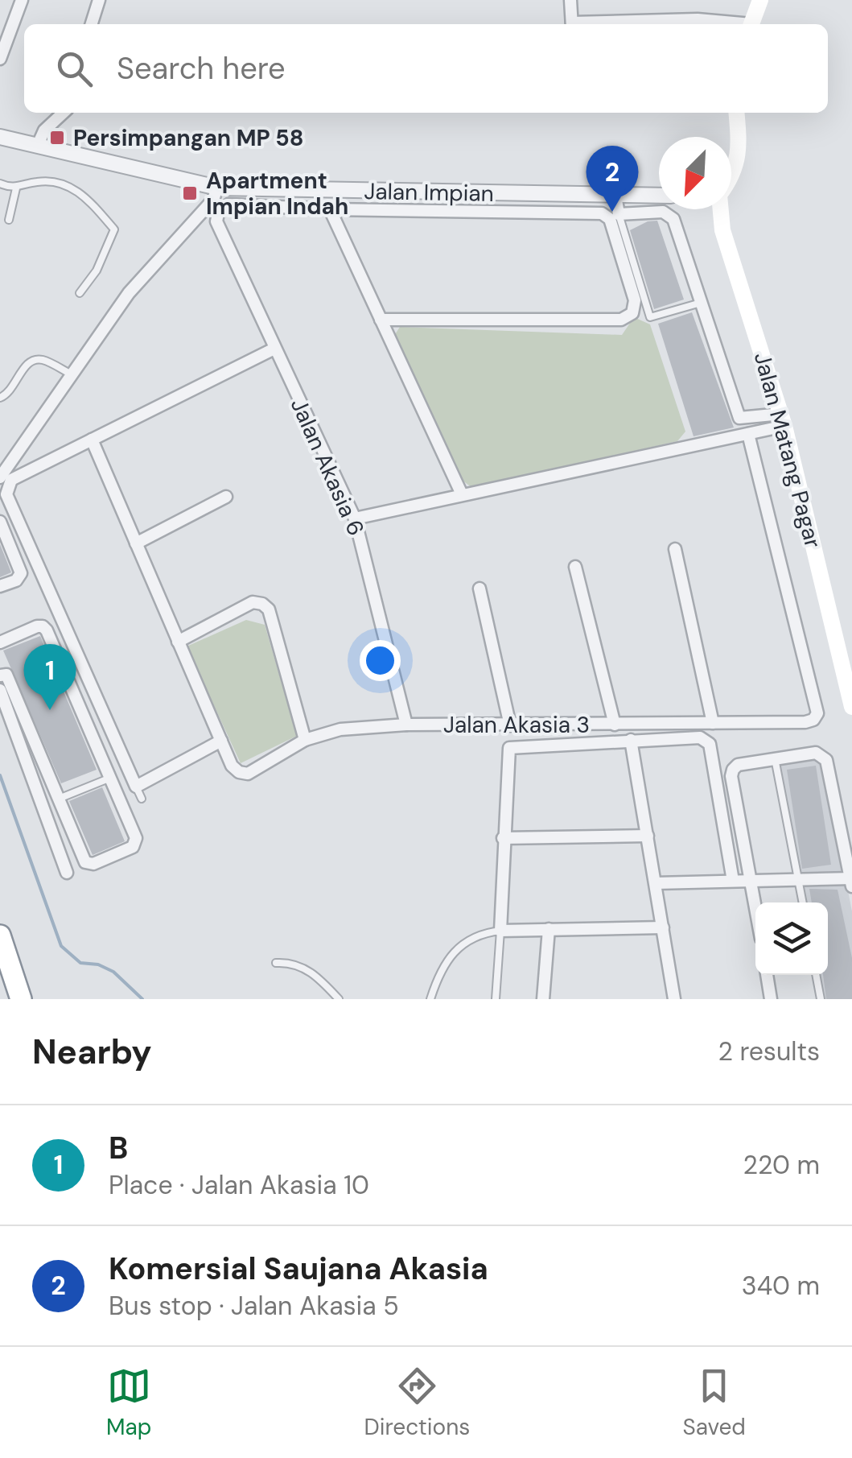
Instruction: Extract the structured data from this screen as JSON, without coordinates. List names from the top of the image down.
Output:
{
  "streets": {
    "main road": ["Jalan Matang Pagar"],
    "street": ["Jalan Impian", "Jalan Akasia 6", "Jalan Akasia 3"]
  },
  "crossings": [
    ["Jalan Akasia 6", "Jalan Akasia 3"]
  ],
  "places": {
    "transit": ["Persimpangan MP 58", "Apartment Impian Indah"]
  },
  "north": "bottom left",
  "page": {
    "search": "Search here",
    "pins": ["2", "1"],
    "heading": ["Nearby", "2 results"],
    "list": [
      {
        "mark": "1",
        "name": "B",
        "note": "Place · Jalan Akasia 10",
        "value": "220 m"
      },
      {
        "mark": "2",
        "name": "Komersial Saujana Akasia",
        "note": "Bus stop · Jalan Akasia 5",
        "value": "340 m"
      }
    ],
    "nav": ["Map", "Directions", "Saved"]
  }
}
